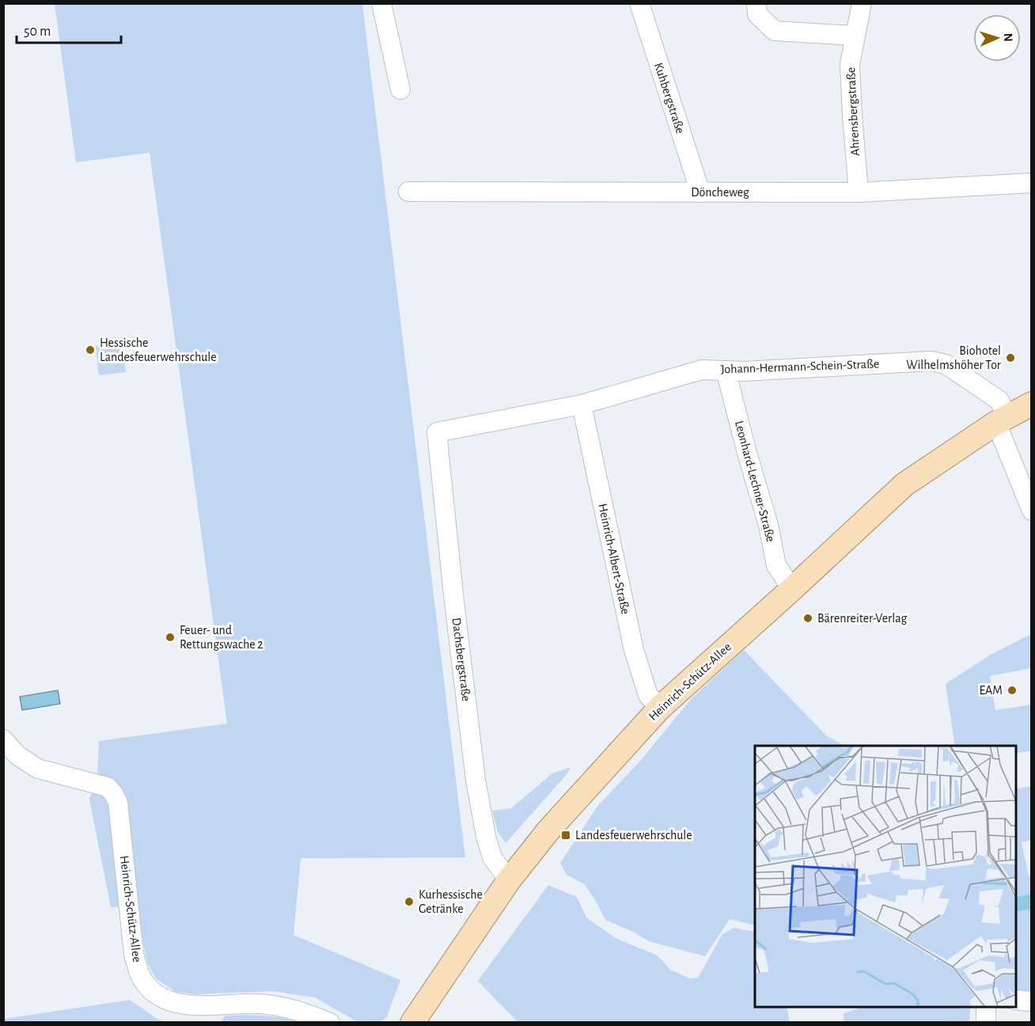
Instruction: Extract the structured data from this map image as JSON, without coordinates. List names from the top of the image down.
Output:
{
  "streets": {
    "main road": ["Heinrich-Schütz-Allee"],
    "street": [
      "Kuhbergstraße",
      "Ahrensbergstraße",
      "Döncheweg",
      "Johann-Hermann-Schein-Straße",
      "Leonhard-Lechner-Straße",
      "Heinrich-Albert-Straße",
      "Dachsbergstraße"
    ]
  },
  "crossings": [
    ["Kuhbergstraße", "Döncheweg"],
    ["Ahrensbergstraße", "Döncheweg"],
    ["Johann-Hermann-Schein-Straße", "Leonhard-Lechner-Straße"],
    ["Johann-Hermann-Schein-Straße", "Heinrich-Albert-Straße"],
    ["Johann-Hermann-Schein-Straße", "Dachsbergstraße"],
    ["Johann-Hermann-Schein-Straße", "Heinrich-Schütz-Allee"],
    ["Leonhard-Lechner-Straße", "Heinrich-Schütz-Allee"],
    ["Heinrich-Albert-Straße", "Heinrich-Schütz-Allee"],
    ["Dachsbergstraße", "Heinrich-Schütz-Allee"]
  ],
  "places": {
    "other": [
      "Hessische Landesfeuerwehrschule",
      "Biohotel Wilhelmshöher Tor",
      "Bärenreiter-Verlag",
      "Feuer- und Rettungswache 2",
      "EAM",
      "Kurhessische Getränke"
    ],
    "transit": ["Landesfeuerwehrschule"]
  },
  "scale_bar": "50 m",
  "north": "right"
}
